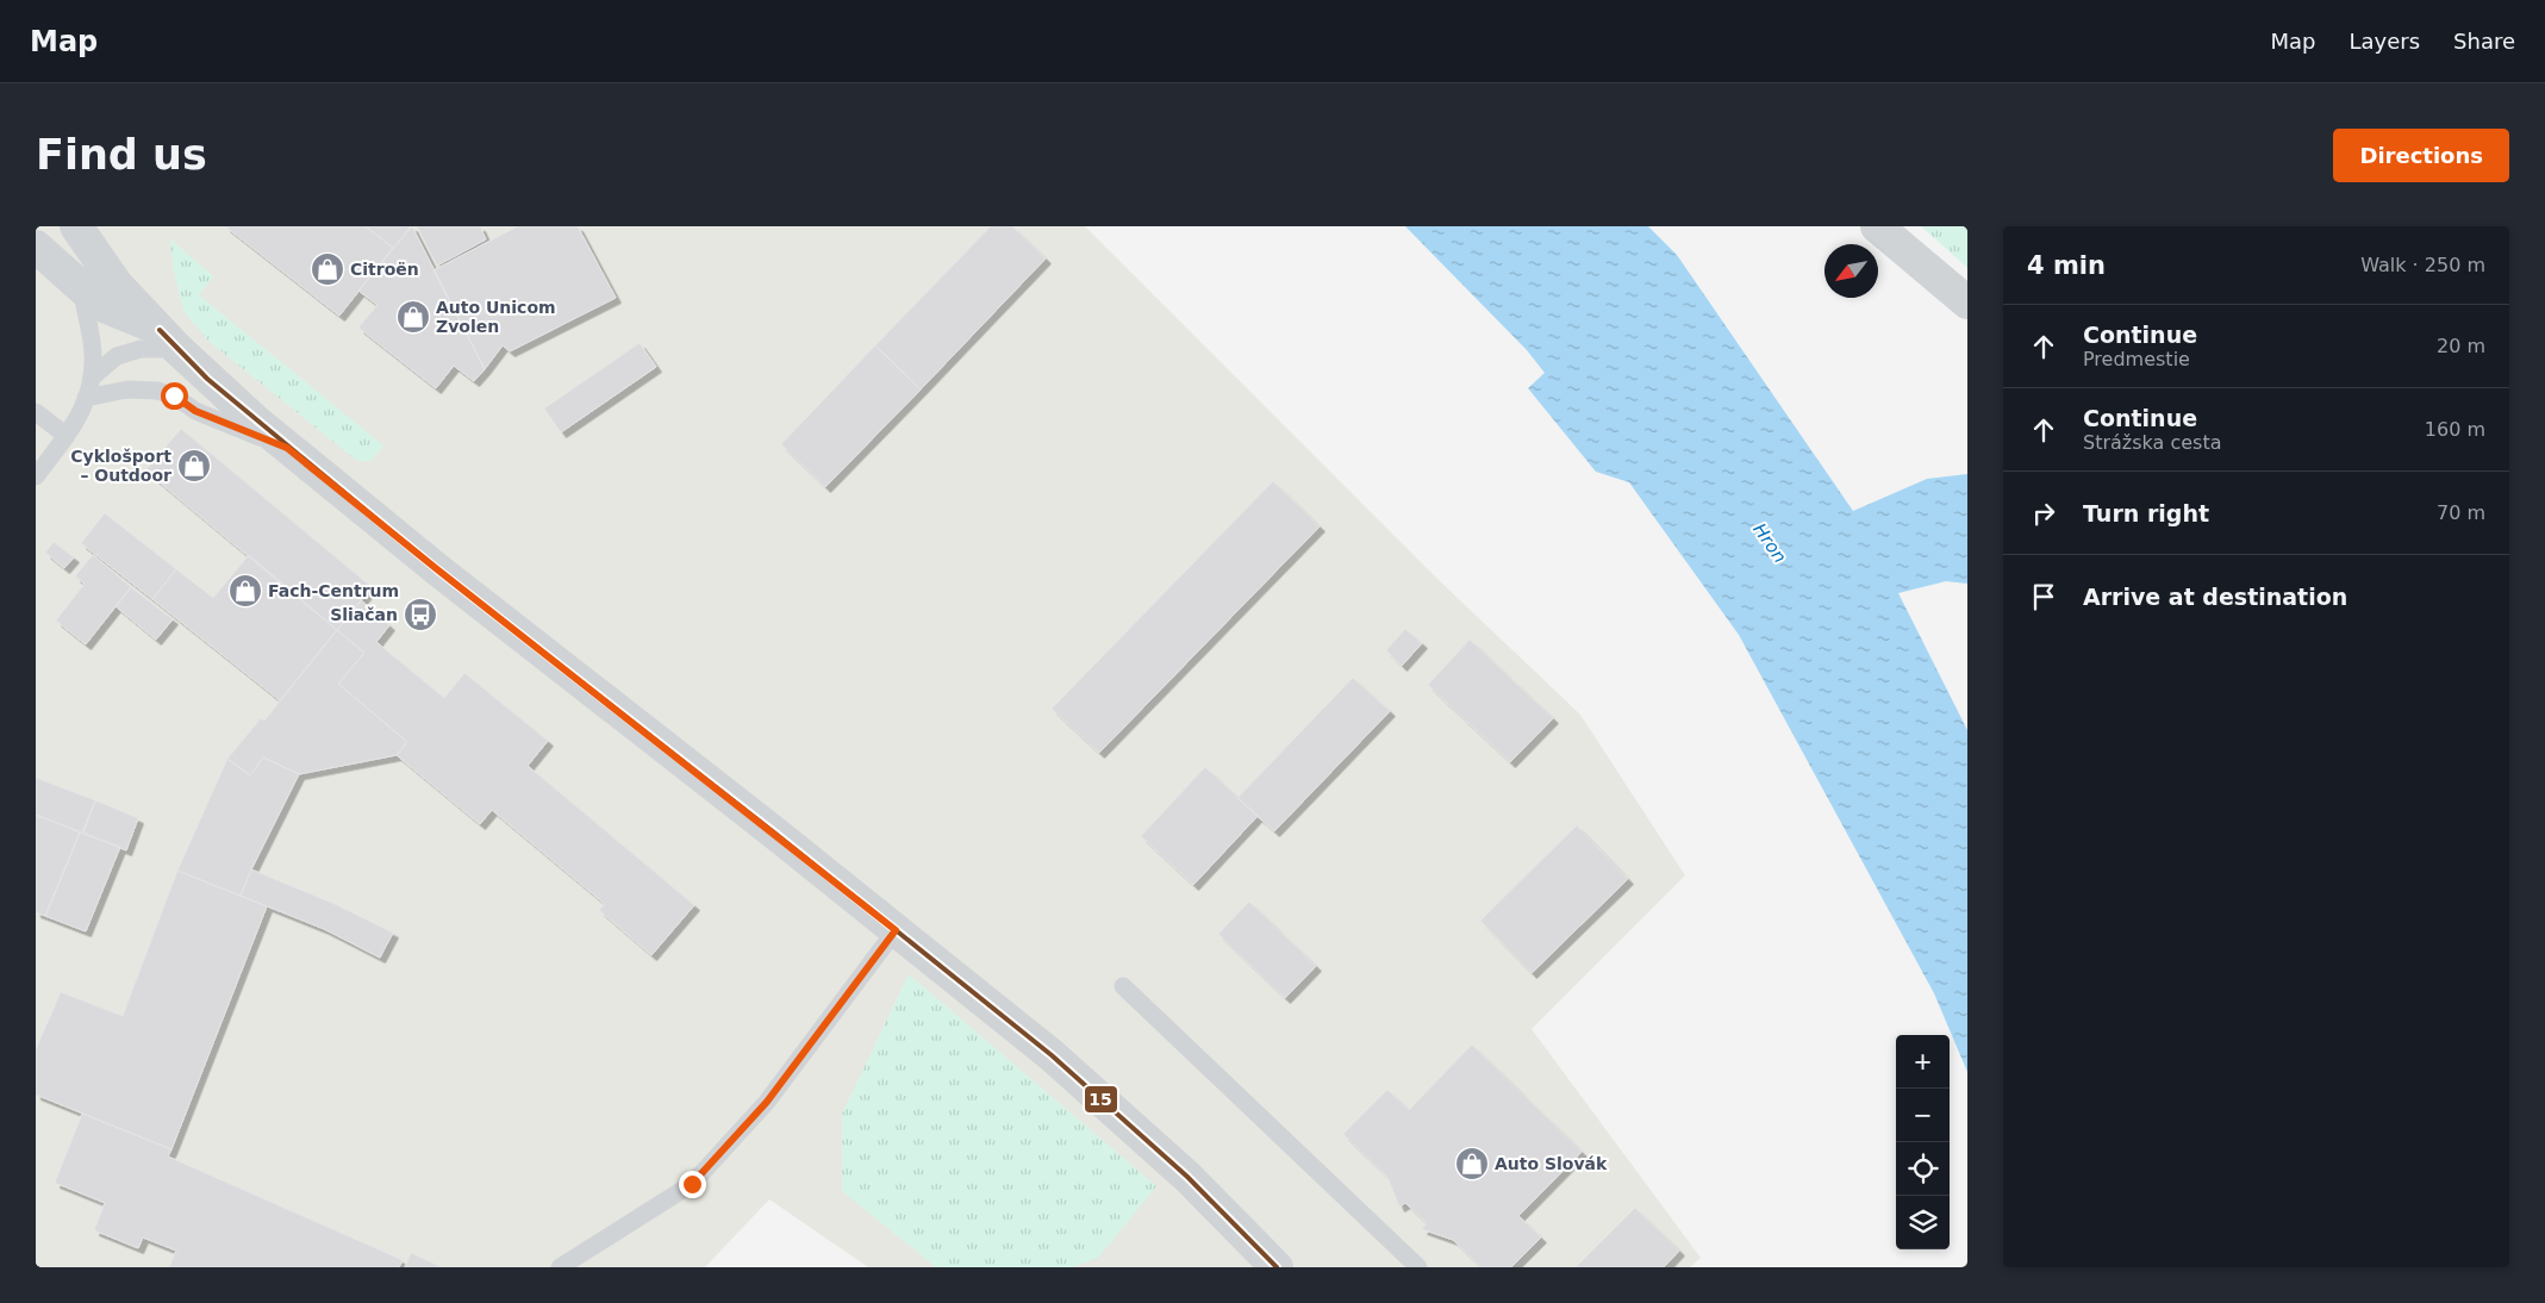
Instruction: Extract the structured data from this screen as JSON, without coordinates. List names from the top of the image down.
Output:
{
  "water": ["Hron"],
  "places": {
    "shop": [
      "Citroën",
      "Auto Unicom Zvolen",
      "Cyklošport – Outdoor",
      "Fach-Centrum",
      "Auto Slovák"
    ],
    "bus stop": ["Sliačan"]
  },
  "lines": ["transit line 15"],
  "north": "bottom left",
  "page": {
    "header": "Map",
    "nav": ["Map", "Layers", "Share"],
    "buttons": "Directions",
    "title": "Find us",
    "heading": ["4 min", "Walk · 250 m"],
    "list": [
      ["Continue", "Predmestie", "20 m"],
      ["Continue", "Strážska cesta", "160 m"],
      ["Turn right", "70 m"],
      "Arrive at destination"
    ],
    "map_buttons": ["+", "−"]
  }
}
